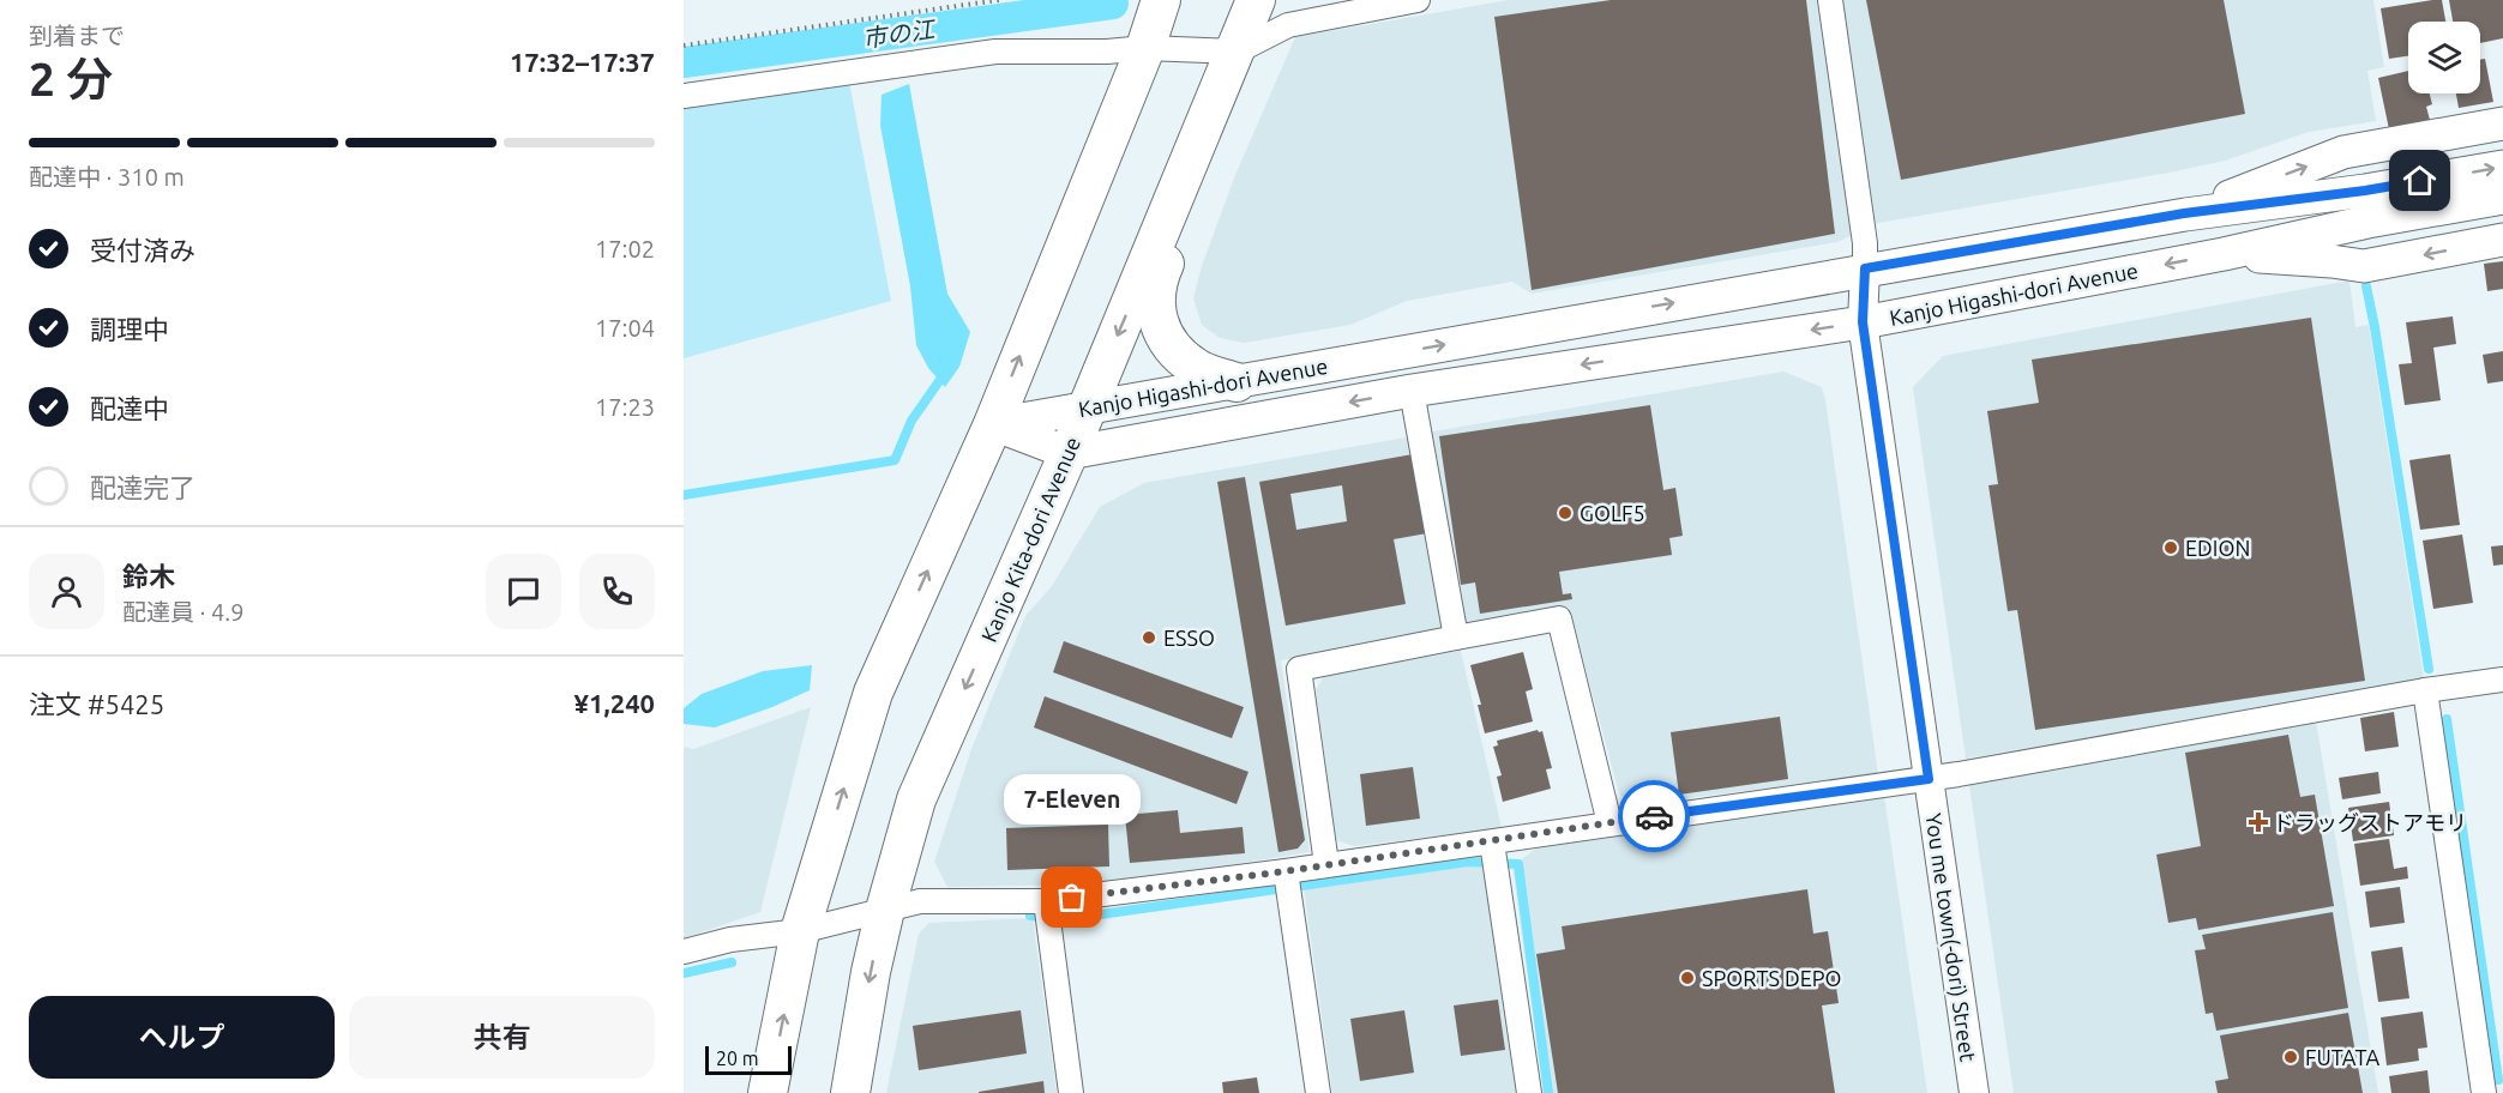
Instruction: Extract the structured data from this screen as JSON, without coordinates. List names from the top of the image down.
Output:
{
  "streets": {
    "highway": ["Kanjo Kita-dori Avenue"],
    "main road": ["Kanjo Higashi-dori Avenue"],
    "street": ["You me town(-dori) Street"]
  },
  "crossings": [
    ["Kanjo Higashi-dori Avenue", "Kanjo Kita-dori Avenue"],
    ["Kanjo Higashi-dori Avenue", "You me town(-dori) Street"]
  ],
  "water": ["市の江"],
  "places": {
    "other": [
      "GOLF5",
      "EDION",
      "ESSO",
      "7-Eleven",
      "SPORTS DEPO",
      "FUTATA"
    ],
    "health": ["ドラッグストアモリ"]
  },
  "scale_bar": "20 m",
  "page": {
    "heading": ["2 分", "到着まで", "17:32–17:37"],
    "panel": [
      "鈴木",
      "配達員 · 4.9",
      "注文 #5425",
      "¥1,240"
    ],
    "bar": "配達中 · 310 m",
    "list": [
      ["受付済み", "17:02"],
      ["調理中", "17:04"],
      ["配達中", "17:23"],
      "配達完了"
    ],
    "bubble": "7-Eleven",
    "buttons": ["ヘルプ", "共有"],
    "scale": "20 m"
  }
}
